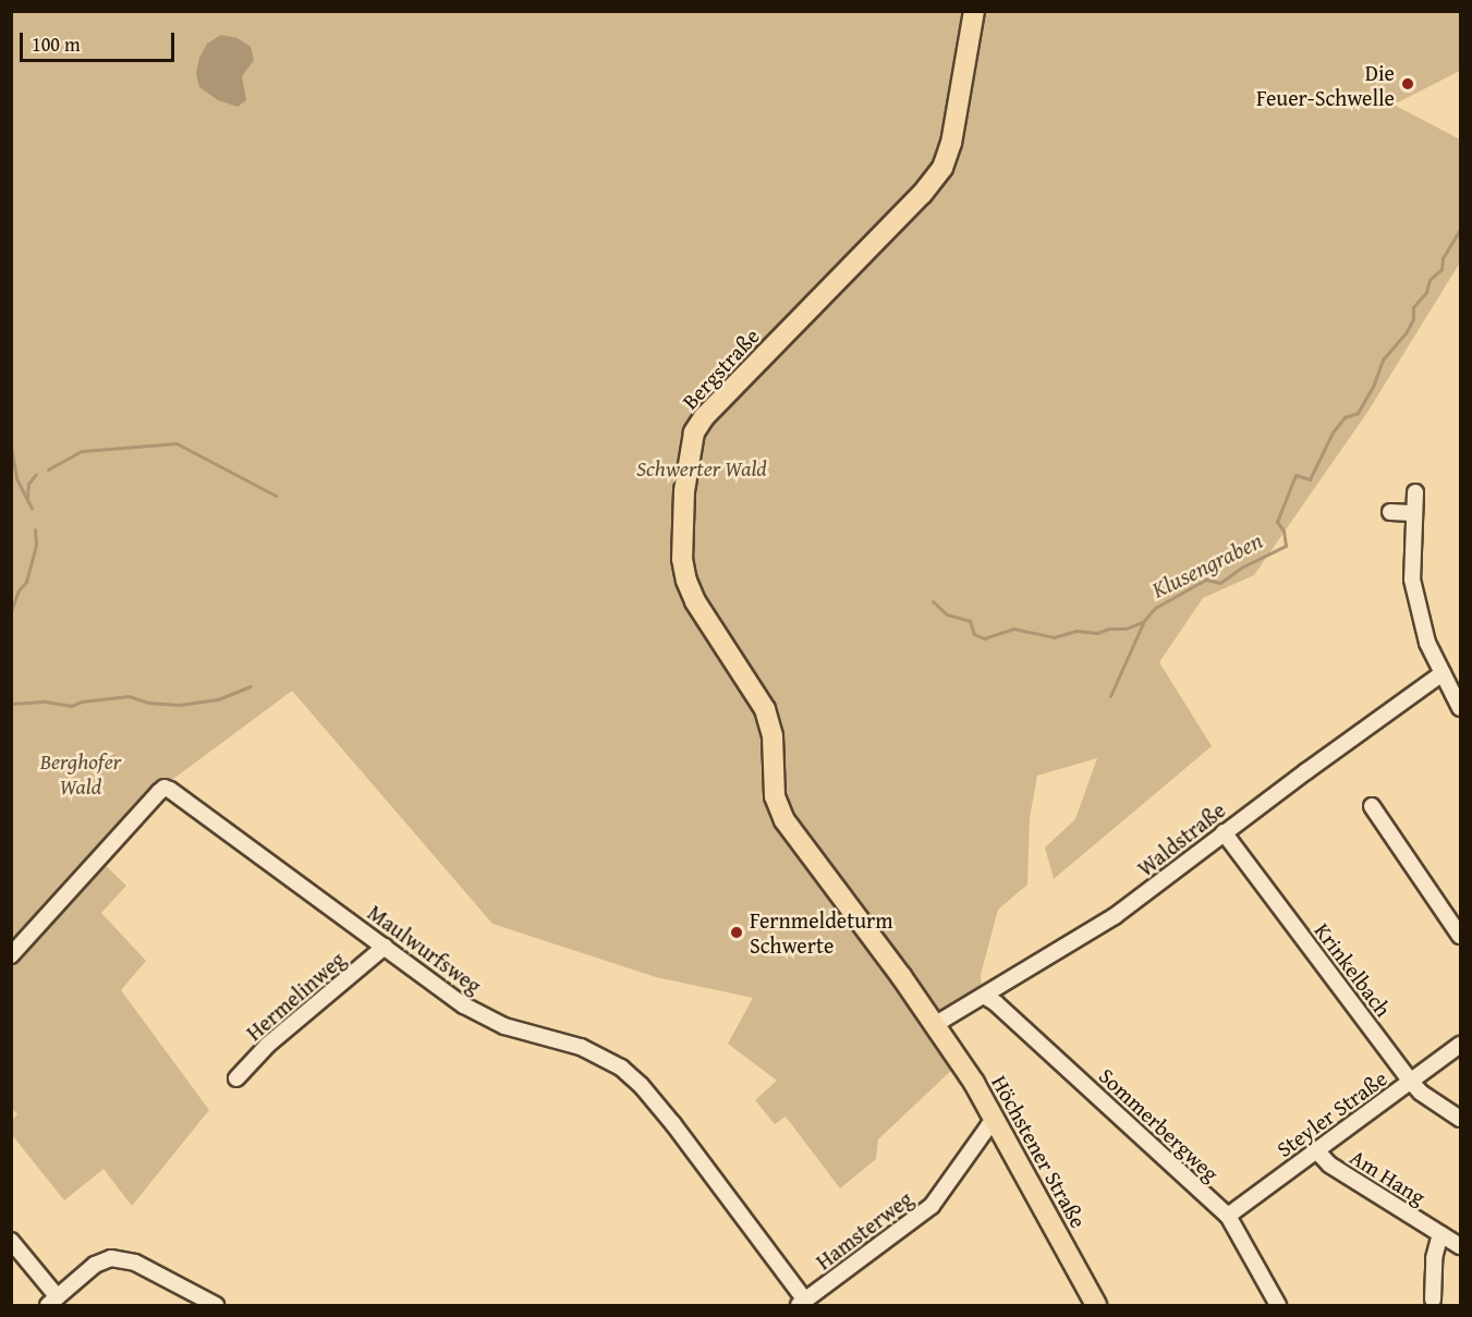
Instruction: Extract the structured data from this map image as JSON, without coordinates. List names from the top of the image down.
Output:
{
  "streets": {
    "main road": ["Bergstraße", "Höchstener Straße"],
    "street": [
      "Waldstraße",
      "Maulwurfsweg",
      "Krinkelbach",
      "Hermelinweg",
      "Steyler Straße",
      "Sommerbergweg",
      "Am Hang",
      "Hamsterweg"
    ]
  },
  "crossings": [
    ["Bergstraße", "Waldstraße"],
    ["Bergstraße", "Höchstener Straße"],
    ["Waldstraße", "Krinkelbach"],
    ["Waldstraße", "Sommerbergweg"],
    ["Waldstraße", "Höchstener Straße"],
    ["Maulwurfsweg", "Hermelinweg"],
    ["Maulwurfsweg", "Hamsterweg"],
    ["Krinkelbach", "Steyler Straße"],
    ["Steyler Straße", "Sommerbergweg"],
    ["Steyler Straße", "Am Hang"],
    ["Höchstener Straße", "Hamsterweg"]
  ],
  "water": ["Klusengraben"],
  "parks": ["Schwerter Wald", "Berghofer Wald"],
  "places": ["Die Feuer-Schwelle", "Fernmeldeturm Schwerte"],
  "scale_bar": "100 m"
}
